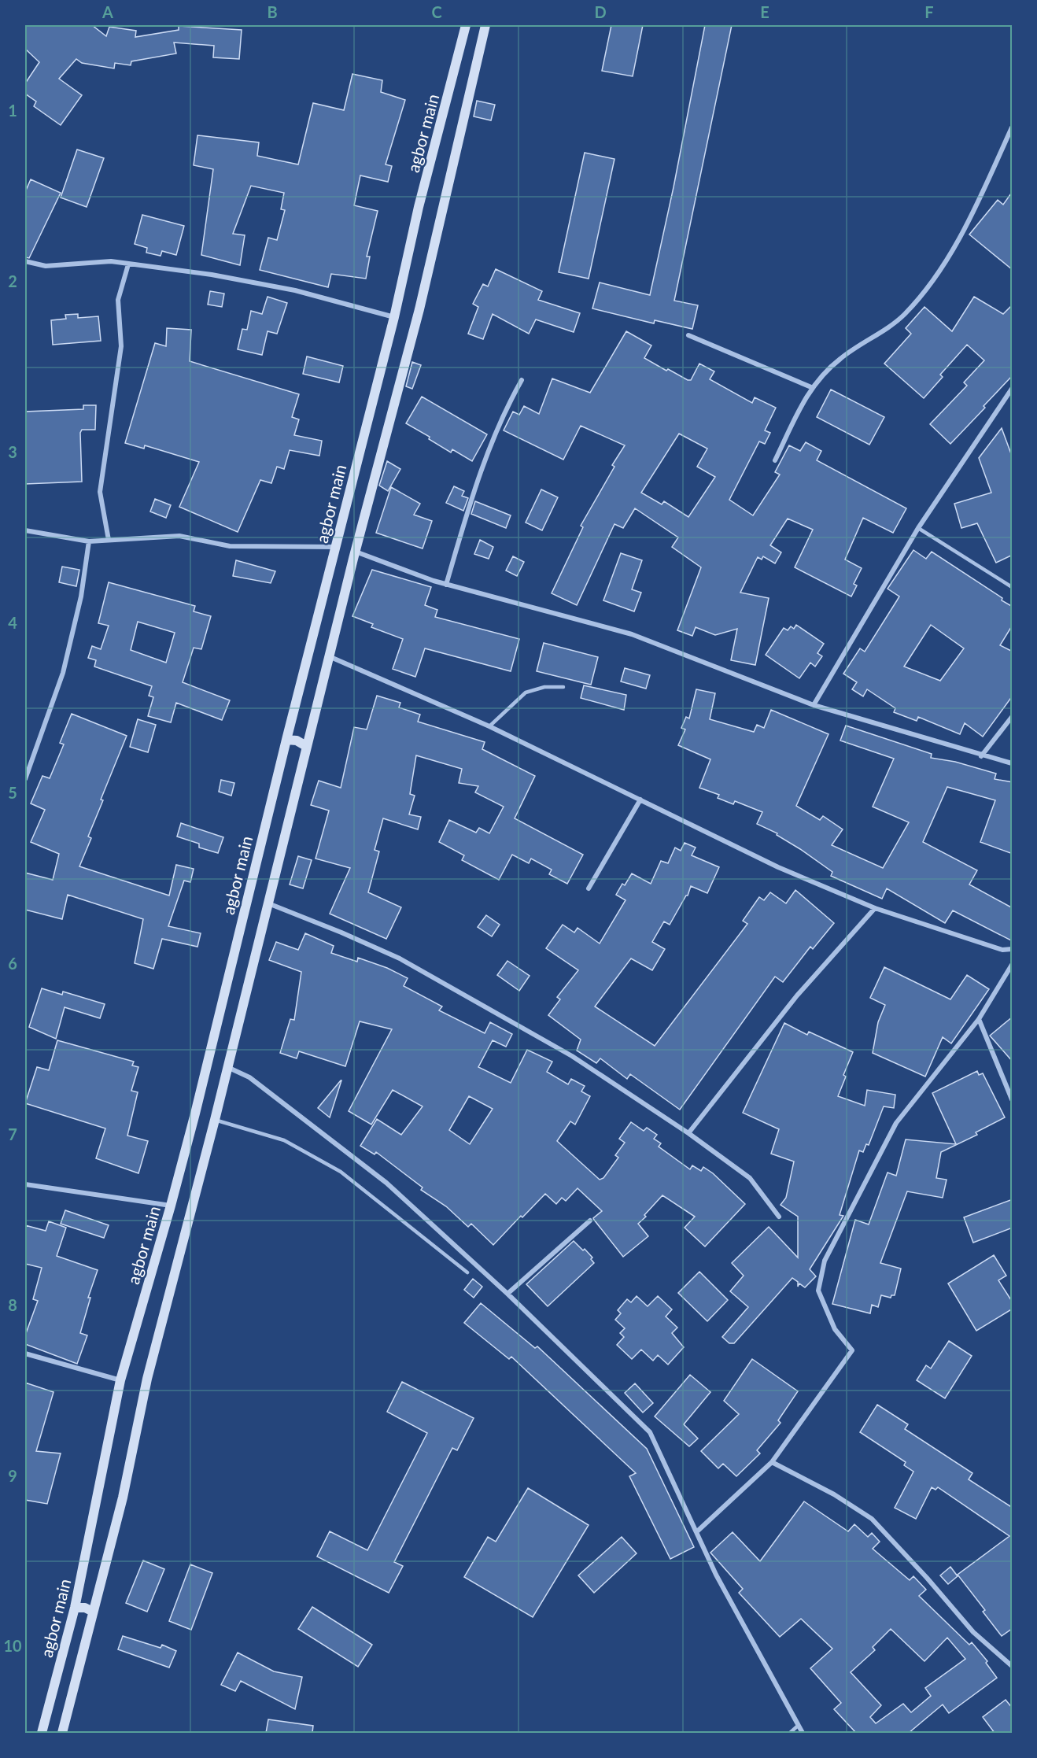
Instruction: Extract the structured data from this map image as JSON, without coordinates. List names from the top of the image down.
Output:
{
  "streets": {
    "main road": ["agbor main"]
  },
  "grid": {
    "columns": [
      "A",
      "B",
      "C",
      "D",
      "E",
      "F"
    ],
    "rows": [
      "1",
      "2",
      "3",
      "4",
      "5",
      "6",
      "7",
      "8",
      "9",
      "10"
    ]
  }
}
